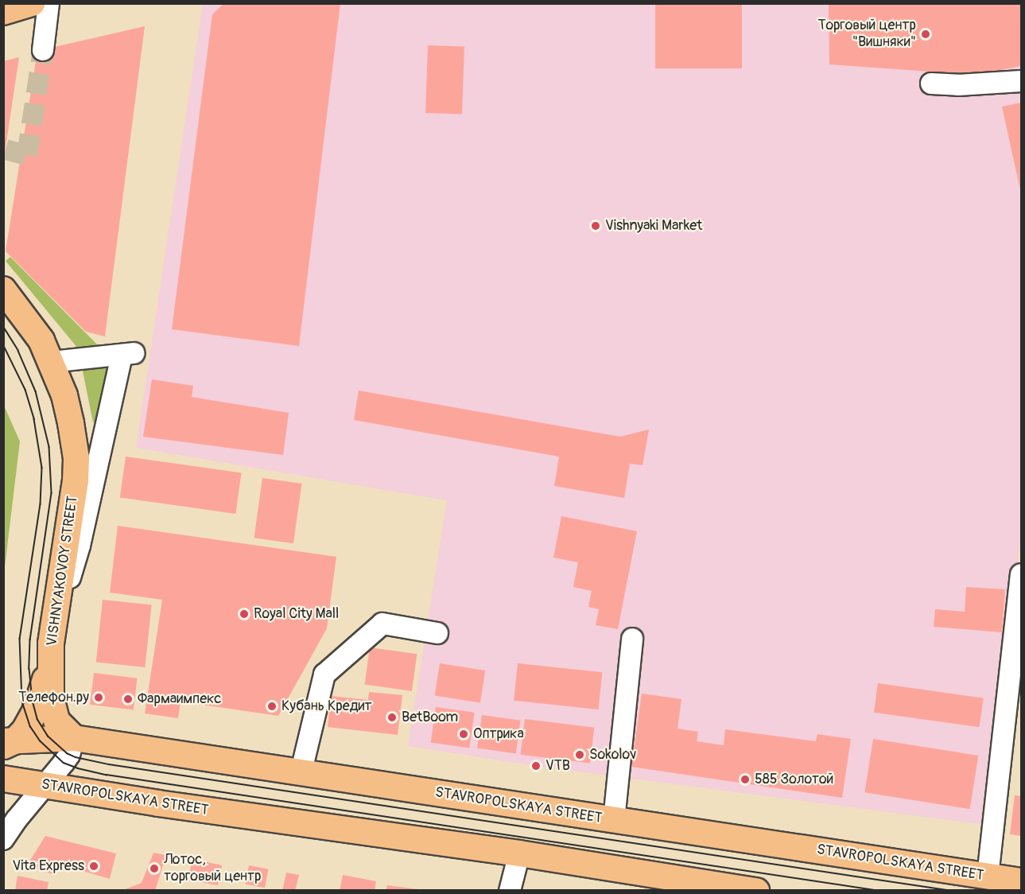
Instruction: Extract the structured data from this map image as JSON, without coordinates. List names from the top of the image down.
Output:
{
  "streets": {
    "main road": ["VISHNYAKOVOY STREET", "STAVROPOLSKAYA STREET"]
  },
  "crossings": [
    ["VISHNYAKOVOY STREET", "STAVROPOLSKAYA STREET"]
  ],
  "places": [
    "Торговый центр \"Вишняки\"",
    "Vishnyaki Market",
    "Royal City Mall",
    "Телефон.ру",
    "Фармаимпекс",
    "Кубань Кредит",
    "BetBoom",
    "Оптрика",
    "Sokolov",
    "VTB",
    "585 Золотой",
    "Vita Express",
    "Лотос, торговый центр"
  ]
}
